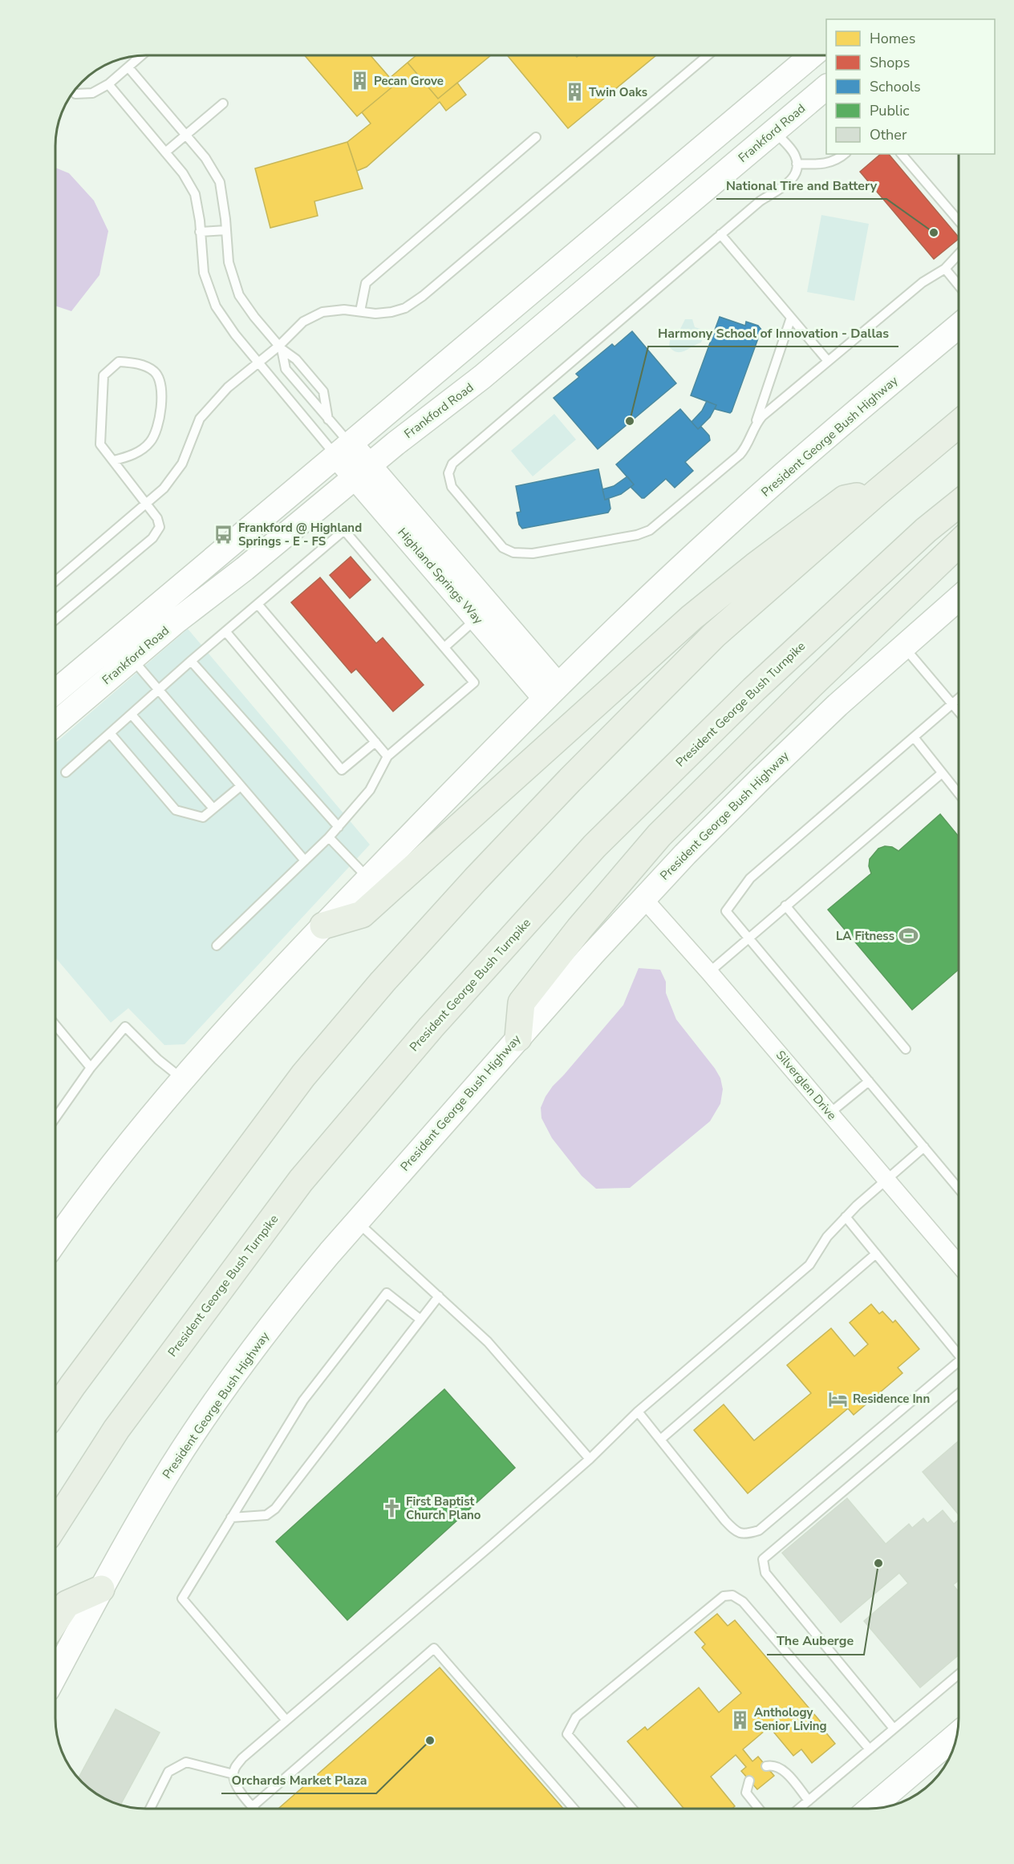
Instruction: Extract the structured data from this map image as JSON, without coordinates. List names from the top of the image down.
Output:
{
  "streets": {
    "highway": ["President George Bush Turnpike"],
    "main road": ["Frankford Road", "President George Bush Highway", "Highland Springs Way"],
    "street": ["Silverglen Drive"]
  },
  "crossings": [
    ["Frankford Road", "Highland Springs Way"],
    ["President George Bush Highway", "Highland Springs Way"],
    ["President George Bush Highway", "Silverglen Drive"]
  ],
  "places": {
    "building": ["Pecan Grove", "Twin Oaks", "Anthology Senior Living"],
    "other": [
      "National Tire and Battery",
      "Harmony School of Innovation - Dallas",
      "The Auberge",
      "Orchards Market Plaza"
    ],
    "bus stop": ["Frankford @ Highland Springs - E - FS"],
    "sports": ["LA Fitness"],
    "hotel": ["Residence Inn"],
    "church": ["First Baptist Church Plano"]
  },
  "legend": [
    "Homes",
    "Shops",
    "Schools",
    "Public",
    "Other"
  ]
}
